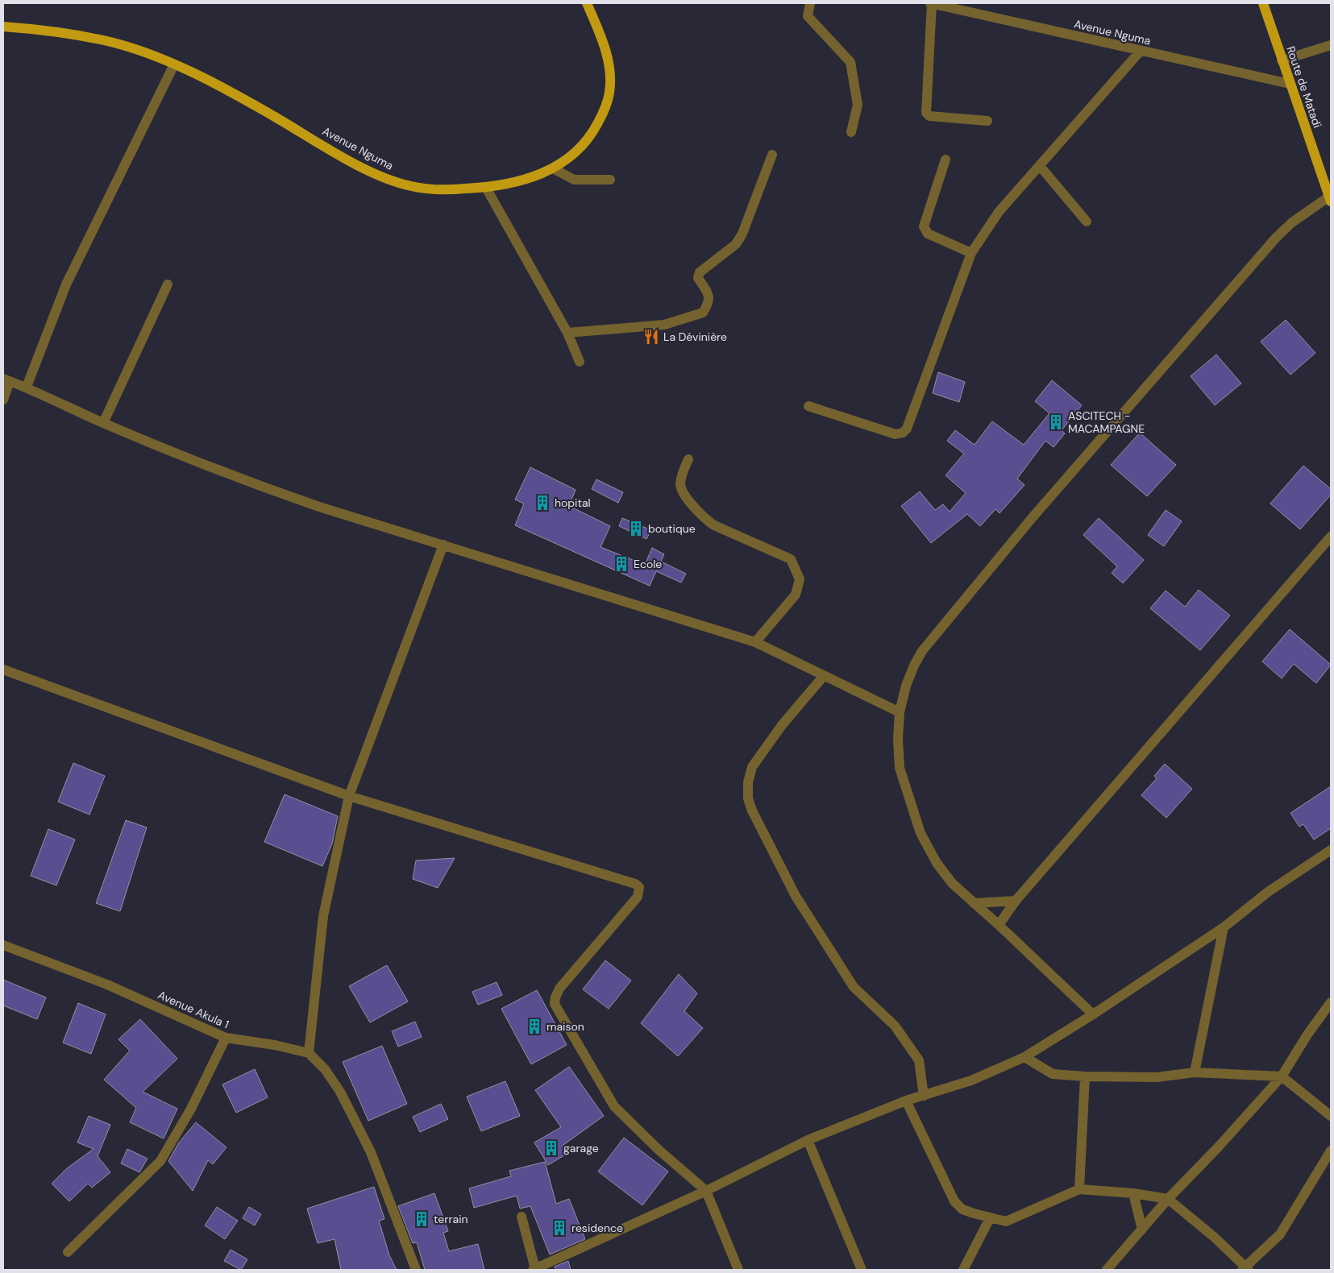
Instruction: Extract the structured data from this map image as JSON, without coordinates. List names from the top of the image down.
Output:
{
  "streets": {
    "main road": ["Avenue Nguma", "Route de Matadi"],
    "street": ["Avenue Akula 1"]
  },
  "crossings": [
    ["Avenue Nguma", "Route de Matadi"]
  ],
  "places": {
    "restaurant": ["La Dévinière"],
    "building": [
      "ASCITECH - MACAMPAGNE",
      "hopital",
      "boutique",
      "Ecole",
      "maison",
      "garage",
      "terrain",
      "residence"
    ]
  }
}
